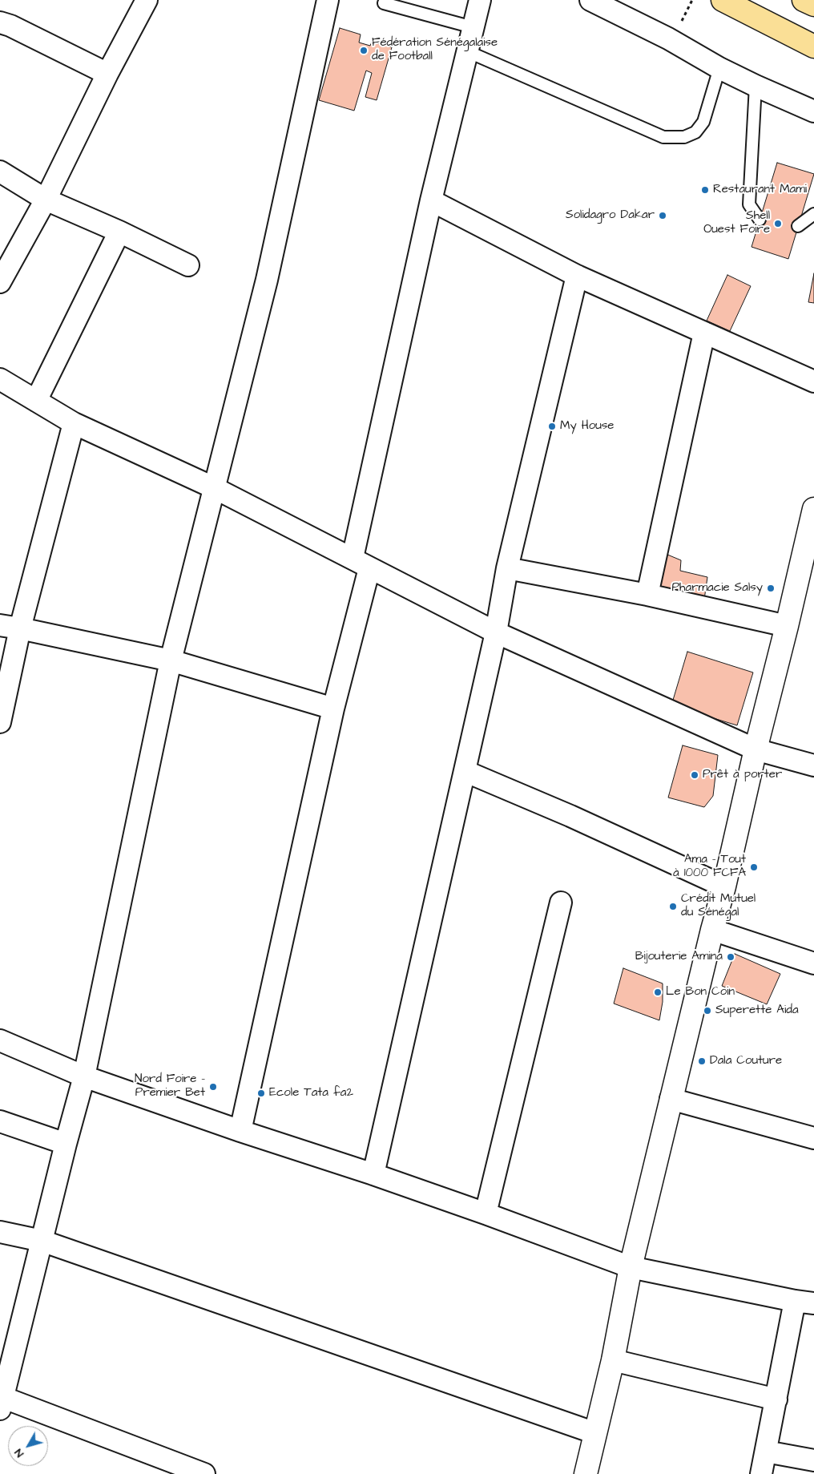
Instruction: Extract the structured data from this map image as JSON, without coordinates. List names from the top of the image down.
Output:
{
  "places": [
    "Fédération Sénégalaise de Football",
    "Restaurant Mami",
    "Solidagro Dakar",
    "Shell Ouest Foire",
    "My House",
    "Pharmacie Salsy",
    "Prêt à porter",
    "Ama - Tout à 1000 FCFA",
    "Crédit Mutuel du Sénégal",
    "Bijouterie Amina",
    "Le Bon Coin",
    "Superette Aida",
    "Dala Couture",
    "Nord Foire – Premier Bet",
    "Ecole Tata fa2"
  ],
  "north": "bottom left"
}
